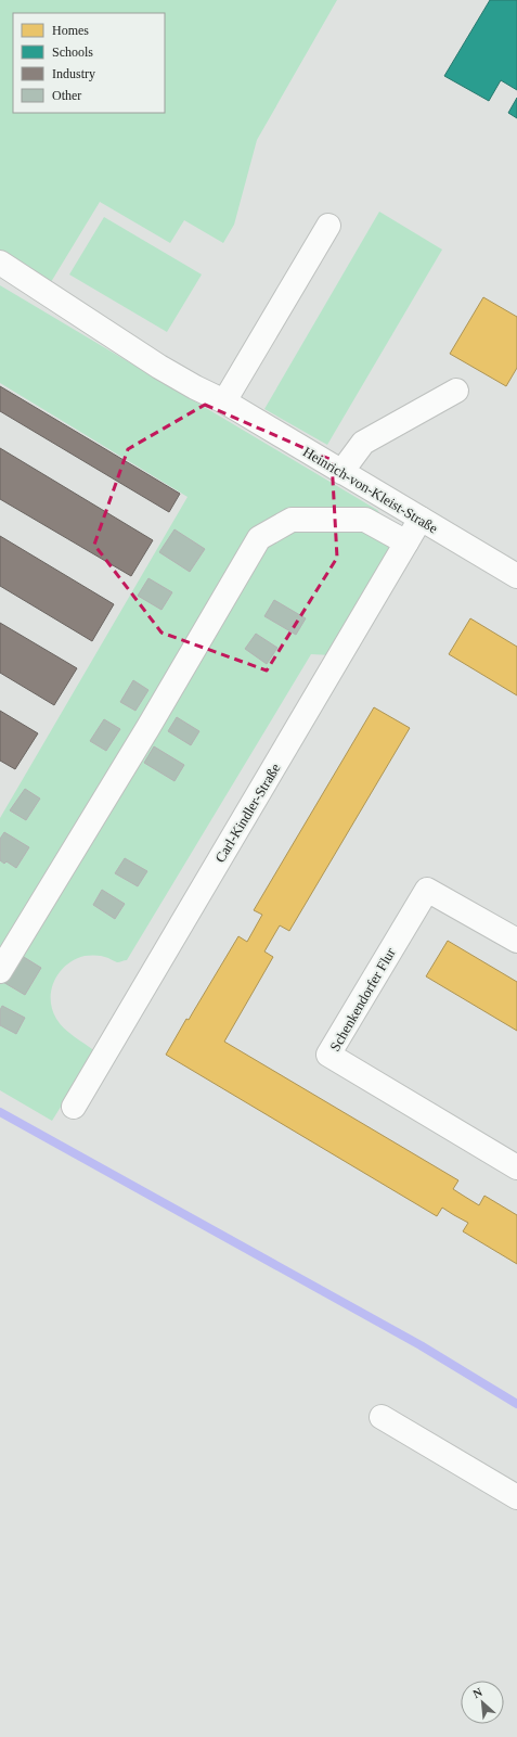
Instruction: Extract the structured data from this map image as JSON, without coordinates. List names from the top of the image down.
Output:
{
  "streets": {
    "street": ["Heinrich-von-Kleist-Straße", "Carl-Kindler-Straße", "Schenkendorfer Flur"]
  },
  "crossings": [
    ["Heinrich-von-Kleist-Straße", "Carl-Kindler-Straße"]
  ],
  "legend": [
    "Homes",
    "Schools",
    "Industry",
    "Other"
  ],
  "north": "top left"
}
